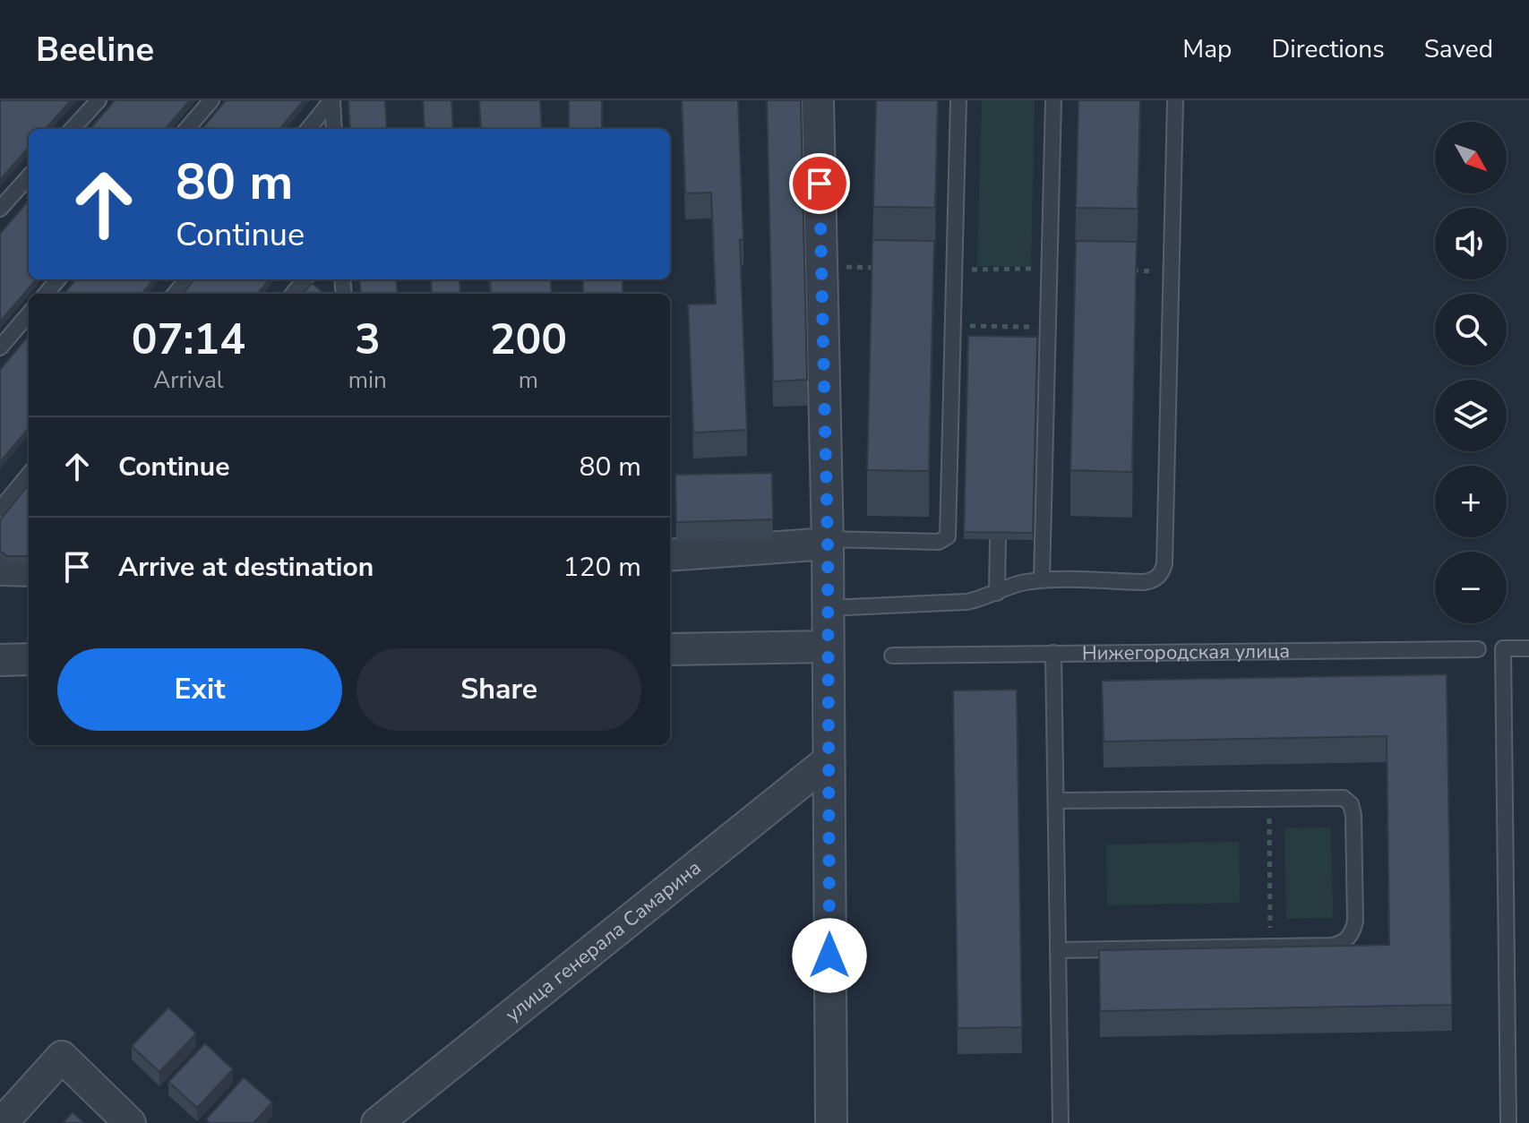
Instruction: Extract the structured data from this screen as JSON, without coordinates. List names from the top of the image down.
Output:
{
  "streets": {
    "street": ["улица генерала Самарина"],
    "lane": ["Нижегородская улица"]
  },
  "north": "bottom right",
  "page": {
    "header": "Beeline",
    "nav": ["Map", "Directions", "Saved"],
    "map_buttons": ["+", "−"],
    "turn": ["80 m", "Continue"],
    "eta": [
      "07:14",
      "Arrival",
      "3",
      "min",
      "200",
      "m"
    ],
    "list": [
      {
        "name": "Continue",
        "value": "80 m"
      },
      {
        "name": "Arrive at destination",
        "value": "120 m"
      }
    ],
    "buttons": ["Exit", "Share"]
  }
}
